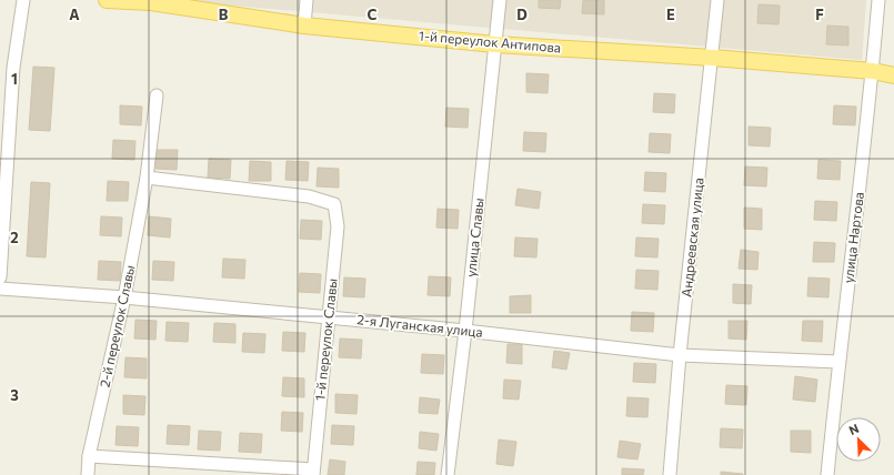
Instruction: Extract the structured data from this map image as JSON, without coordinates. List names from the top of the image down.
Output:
{
  "streets": {
    "main road": ["1-й переулок Антипова"],
    "street": [
      "улица Славы",
      "Андреевская улица",
      "улица Нартова",
      "2-й переулок Славы",
      "2-я Луганская улица",
      "1-й переулок Славы"
    ]
  },
  "crossings": [
    ["1-й переулок Антипова", "улица Славы"],
    ["1-й переулок Антипова", "Андреевская улица"],
    ["1-й переулок Антипова", "улица Нартова"],
    ["улица Славы", "2-я Луганская улица"],
    ["Андреевская улица", "2-я Луганская улица"],
    ["улица Нартова", "2-я Луганская улица"],
    ["2-й переулок Славы", "2-я Луганская улица"],
    ["2-й переулок Славы", "1-й переулок Славы"],
    ["2-я Луганская улица", "1-й переулок Славы"]
  ],
  "north": "top left",
  "grid": {
    "columns": [
      "A",
      "B",
      "C",
      "D",
      "E",
      "F"
    ],
    "rows": ["1", "2", "3"]
  }
}
